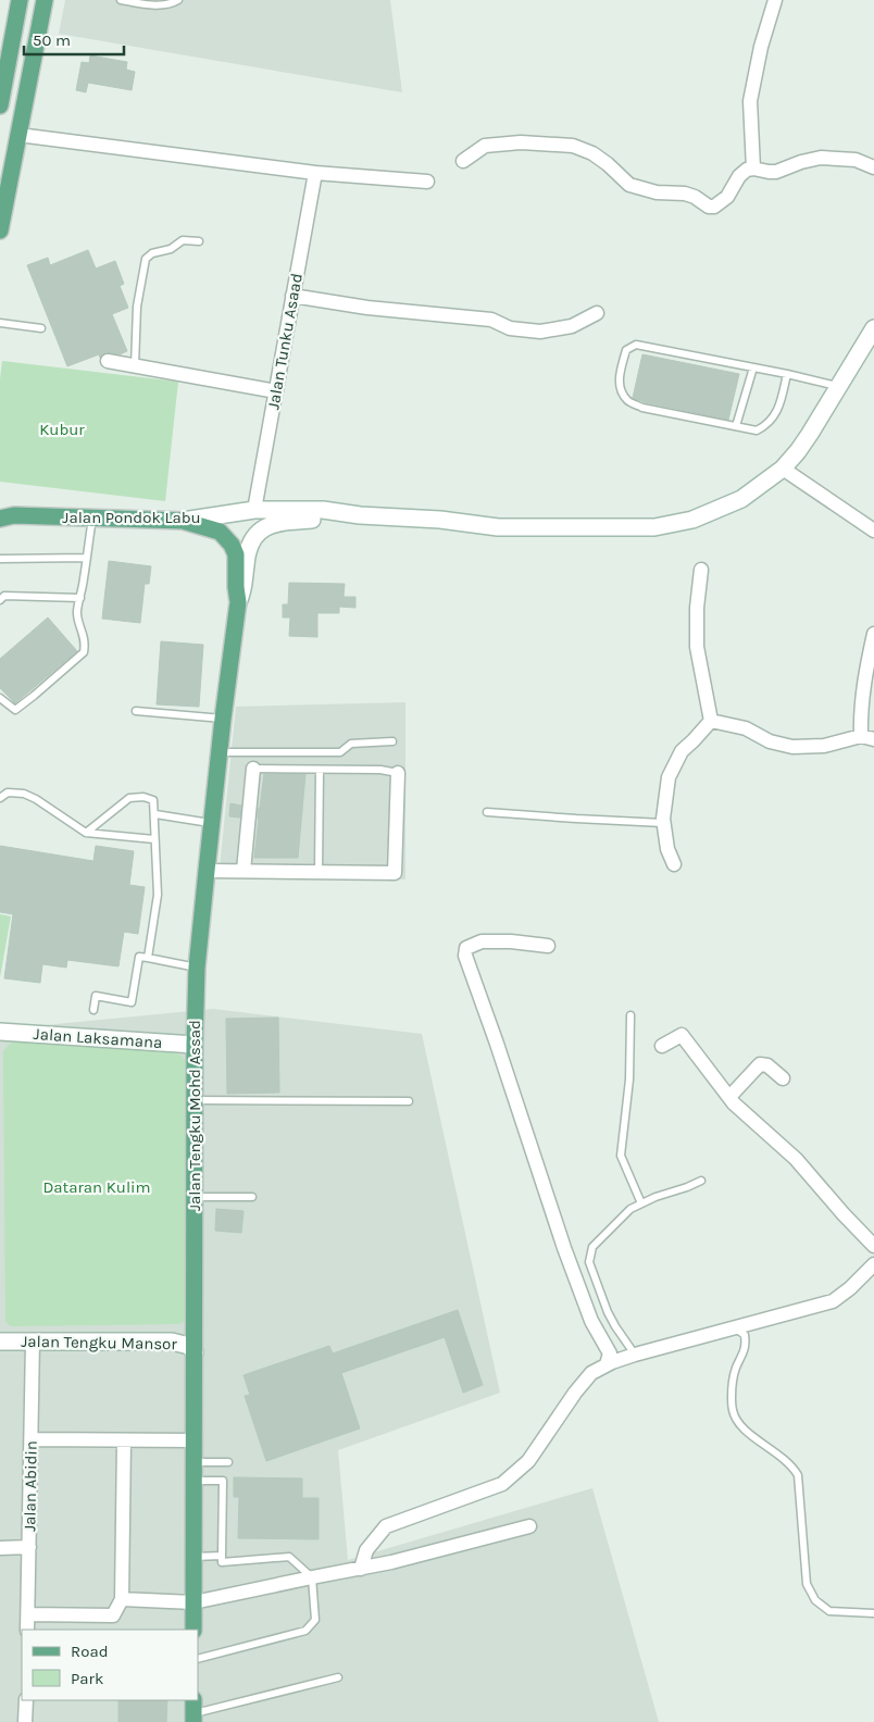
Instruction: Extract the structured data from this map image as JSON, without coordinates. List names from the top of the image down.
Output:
{
  "streets": {
    "main road": [
      "Jalan Pondok Labu",
      "Jalan Laksamana",
      "Jalan Tengku Mohd Assad",
      "Jalan Tengku Mansor"
    ],
    "street": ["Jalan Tunku Asaad", "Jalan Abidin"]
  },
  "crossings": [
    ["Jalan Tunku Asaad", "Jalan Pondok Labu"],
    ["Jalan Pondok Labu", "Jalan Tengku Mohd Assad"],
    ["Jalan Laksamana", "Jalan Tengku Mohd Assad"],
    ["Jalan Tengku Mohd Assad", "Jalan Tengku Mansor"],
    ["Jalan Tengku Mansor", "Jalan Abidin"]
  ],
  "parks": ["Kubur", "Dataran Kulim"],
  "legend": ["Road", "Park"],
  "scale_bar": "50 m"
}
